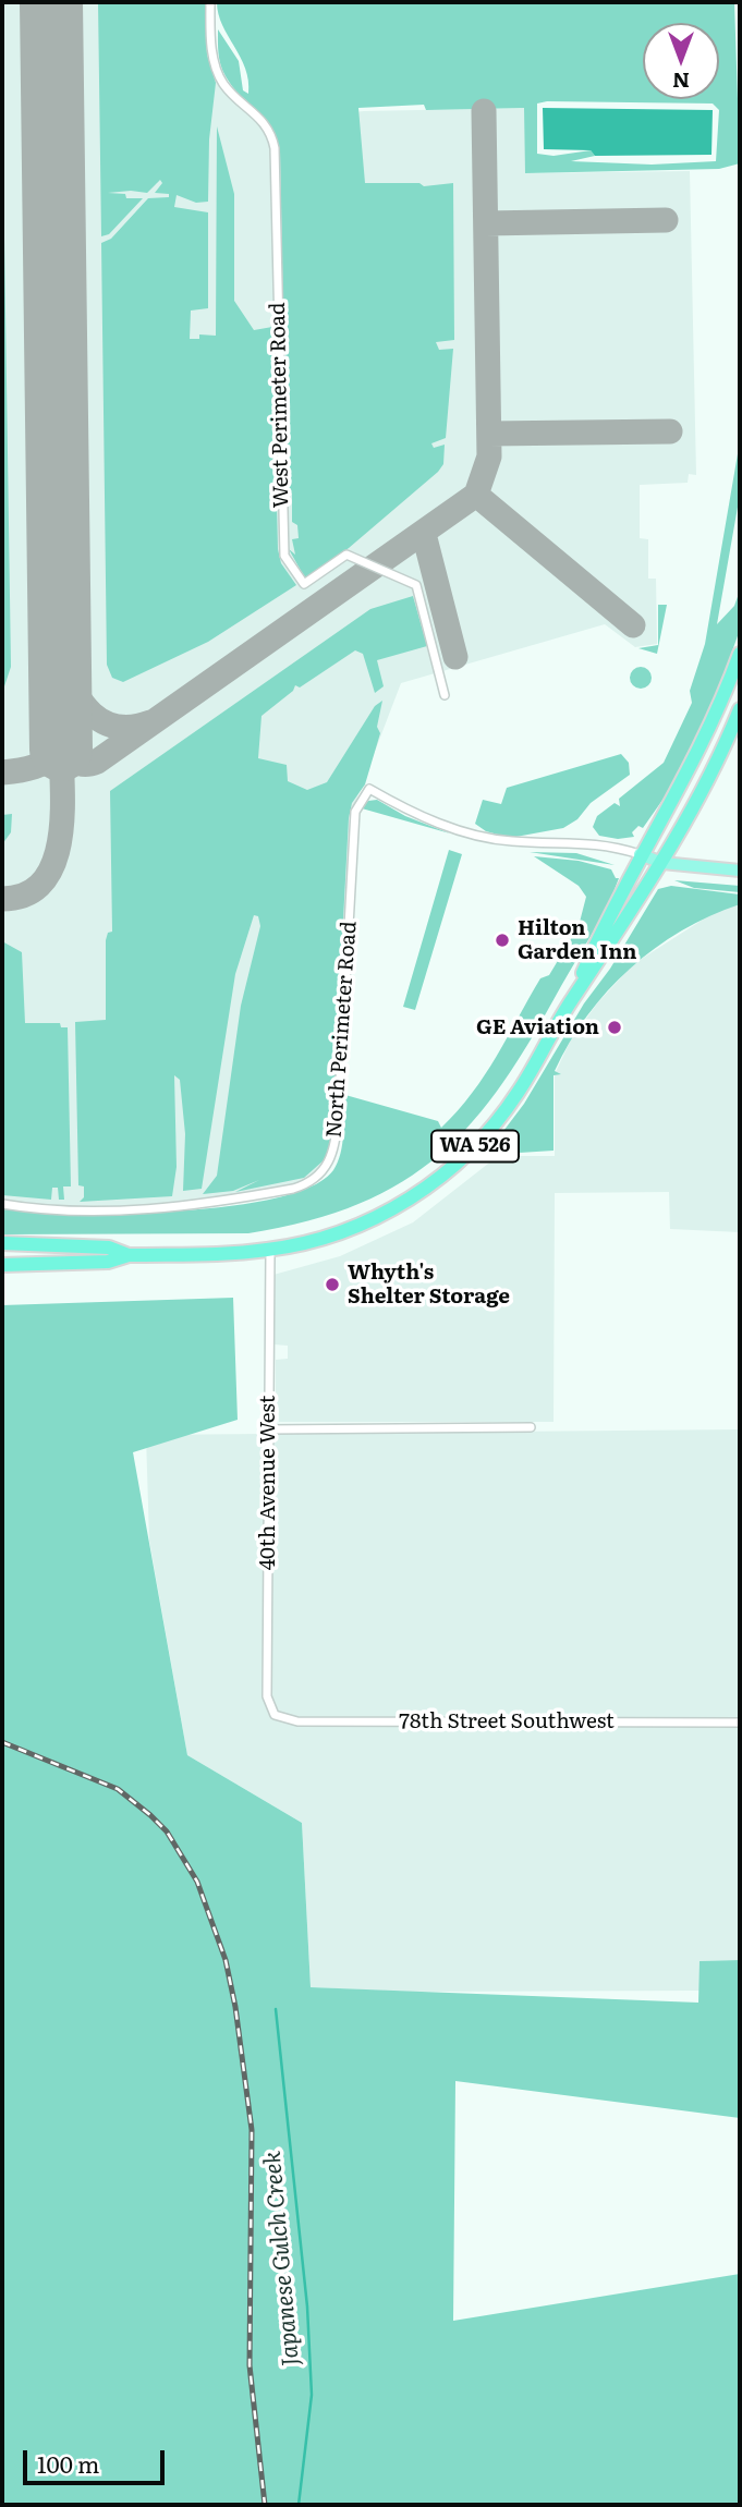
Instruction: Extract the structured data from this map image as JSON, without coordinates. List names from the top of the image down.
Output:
{
  "streets": {
    "highway": ["WA 526"],
    "street": [
      "West Perimeter Road",
      "North Perimeter Road",
      "40th Avenue West",
      "78th Street Southwest"
    ]
  },
  "crossings": [
    ["North Perimeter Road", "WA 526"],
    ["WA 526", "40th Avenue West"],
    ["40th Avenue West", "78th Street Southwest"]
  ],
  "water": ["Japanese Gulch Creek"],
  "places": ["Hilton Garden Inn", "GE Aviation", "Whyth's Shelter Storage"],
  "scale_bar": "100 m",
  "north": "bottom"
}
